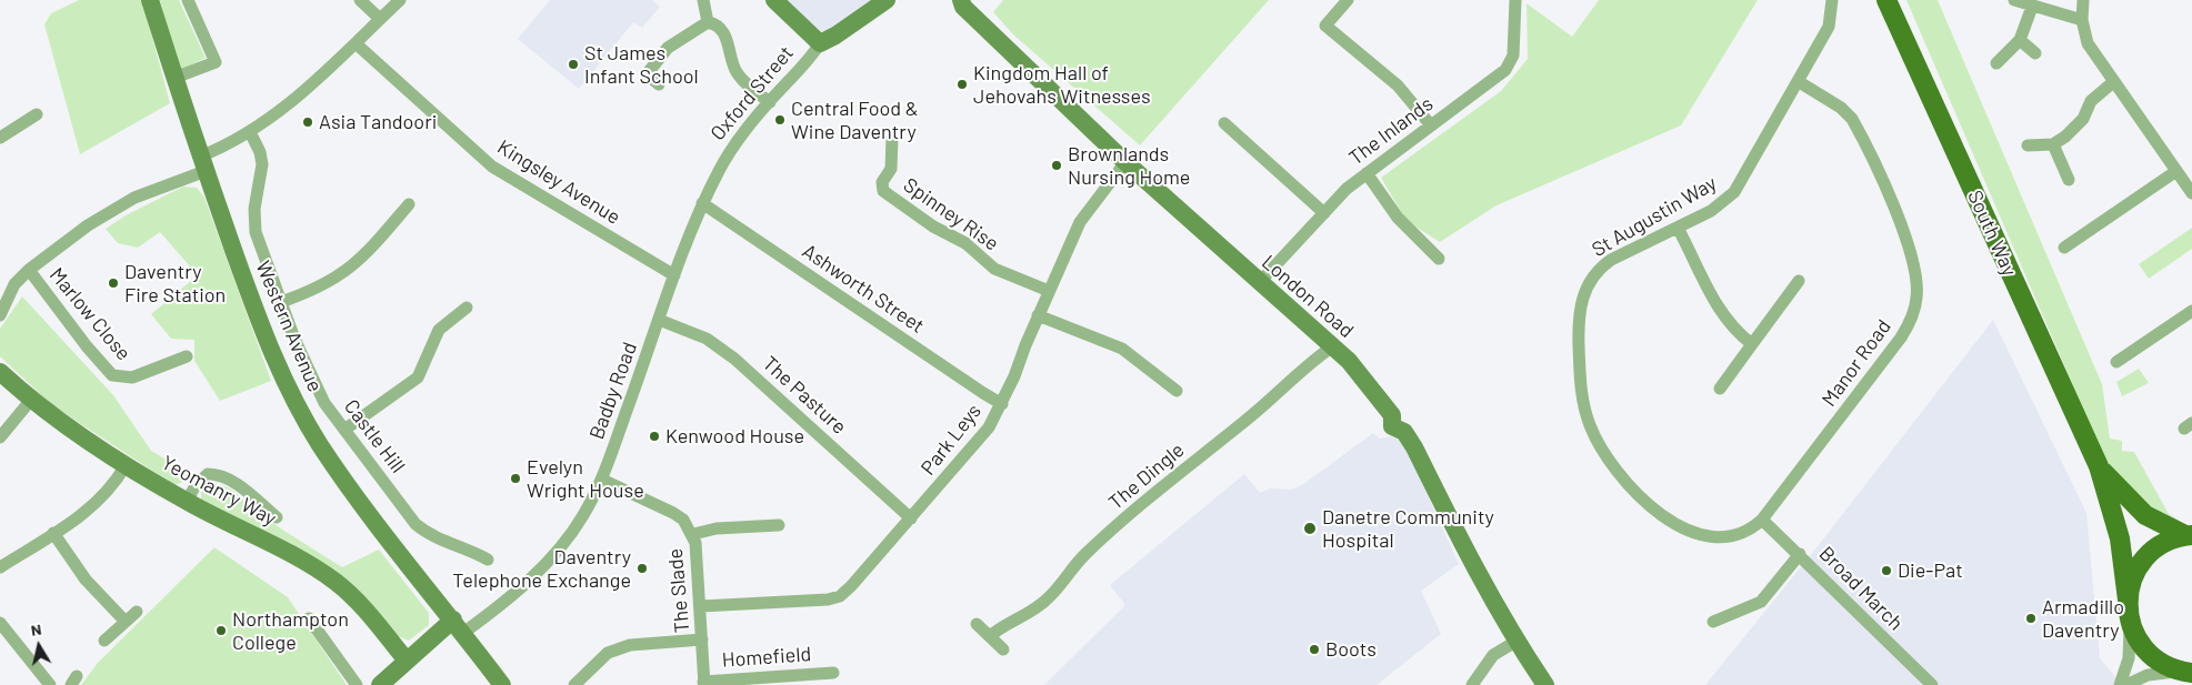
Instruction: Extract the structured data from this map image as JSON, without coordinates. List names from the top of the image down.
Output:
{
  "streets": {
    "main road": ["South Way"],
    "street": [
      "Oxford Street",
      "The Inlands",
      "Kingsley Avenue",
      "Spinney Rise",
      "St Augustin Way",
      "Ashworth Street",
      "London Road",
      "Marlow Close",
      "Western Avenue",
      "Manor Road",
      "Badby Road",
      "The Pasture",
      "Castle Hill",
      "Park Leys",
      "The Dingle",
      "Yeomanry Way",
      "Broad March",
      "The Slade",
      "Homefield"
    ]
  },
  "crossings": [
    ["Oxford Street", "Kingsley Avenue"],
    ["Oxford Street", "Ashworth Street"],
    ["Oxford Street", "Badby Road"],
    ["The Inlands", "London Road"],
    ["Kingsley Avenue", "Badby Road"],
    ["Spinney Rise", "Park Leys"],
    ["St Augustin Way", "Manor Road"],
    ["St Augustin Way", "Broad March"],
    ["Ashworth Street", "Park Leys"],
    ["London Road", "Park Leys"],
    ["London Road", "The Dingle"],
    ["Western Avenue", "Badby Road"],
    ["Manor Road", "Broad March"],
    ["Badby Road", "The Pasture"],
    ["Badby Road", "The Slade"],
    ["The Pasture", "Park Leys"],
    ["Park Leys", "The Slade"],
    ["The Slade", "Homefield"]
  ],
  "places": [
    "St James Infant School",
    "Kingdom Hall of Jehovahs Witnesses",
    "Central Food & Wine Daventry",
    "Asia Tandoori",
    "Brownlands Nursing Home",
    "Daventry Fire Station",
    "Kenwood House",
    "Evelyn Wright House",
    "Danetre Community Hospital",
    "Daventry Telephone Exchange",
    "Die-Pat",
    "Armadillo Daventry",
    "Northampton College",
    "Boots"
  ],
  "north": "top"
}
